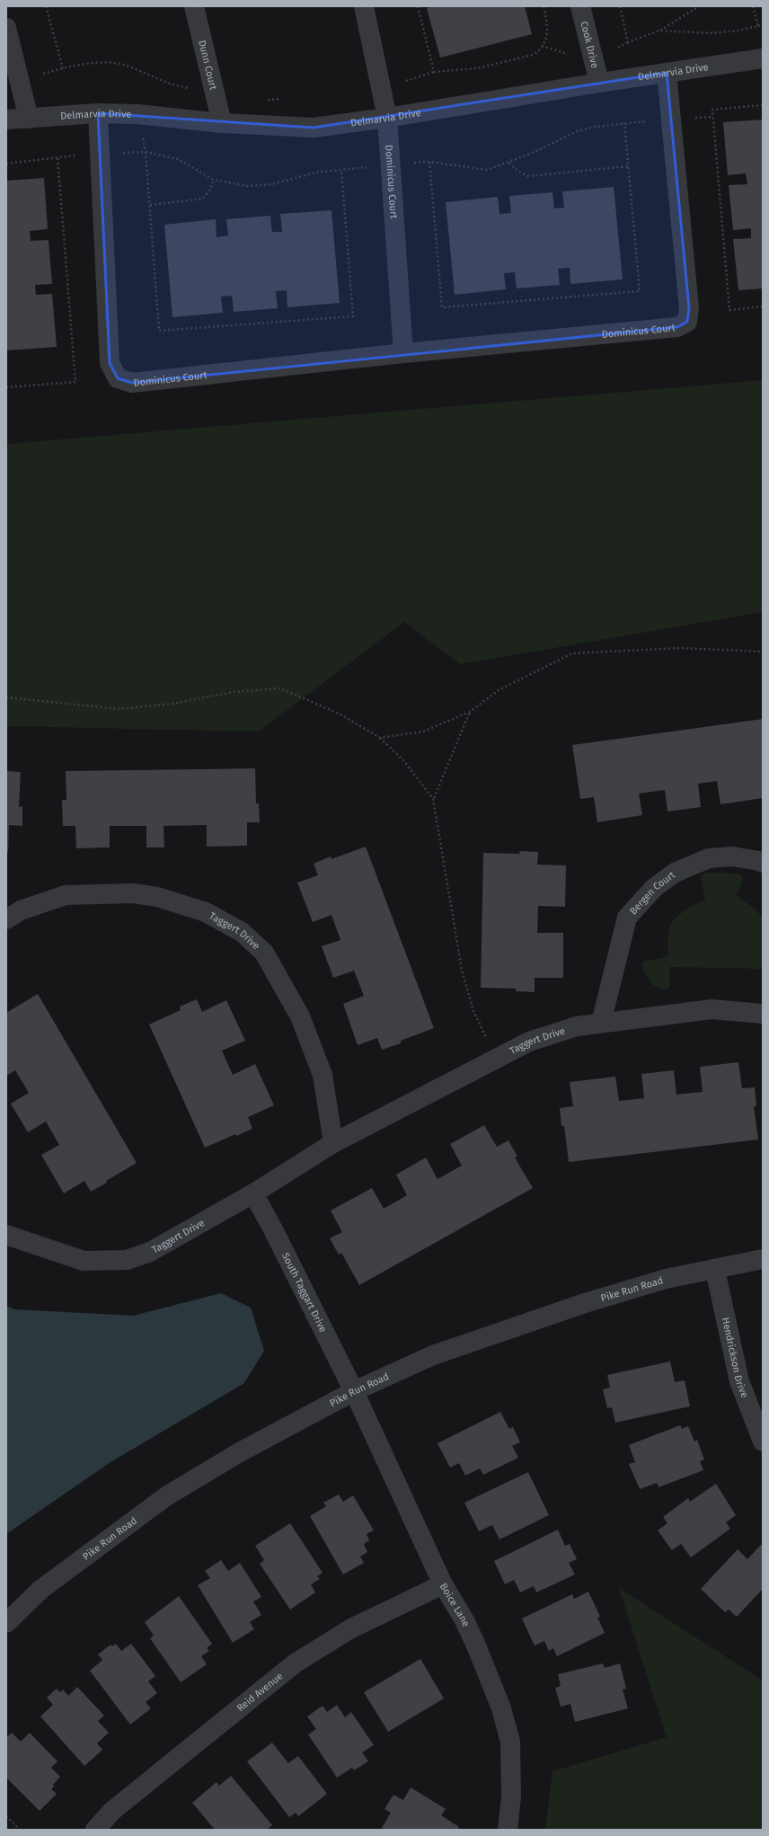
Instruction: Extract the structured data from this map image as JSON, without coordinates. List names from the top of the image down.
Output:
{
  "streets": {
    "street": [
      "Cook Drive",
      "Dunn Court",
      "Delmarvia Drive",
      "Dominicus Court",
      "Bergen Court",
      "Taggert Drive",
      "Pike Run Road",
      "South Taggart Drive",
      "Hendrickson Drive",
      "Boice Lane",
      "Reid Avenue"
    ]
  },
  "crossings": [
    ["Cook Drive", "Delmarvia Drive"],
    ["Dunn Court", "Delmarvia Drive"],
    ["Delmarvia Drive", "Dominicus Court"],
    ["Bergen Court", "Taggert Drive"],
    ["Taggert Drive", "South Taggart Drive"],
    ["Pike Run Road", "South Taggart Drive"],
    ["Pike Run Road", "Hendrickson Drive"],
    ["Pike Run Road", "Boice Lane"],
    ["South Taggart Drive", "Boice Lane"],
    ["Boice Lane", "Reid Avenue"]
  ]
}
